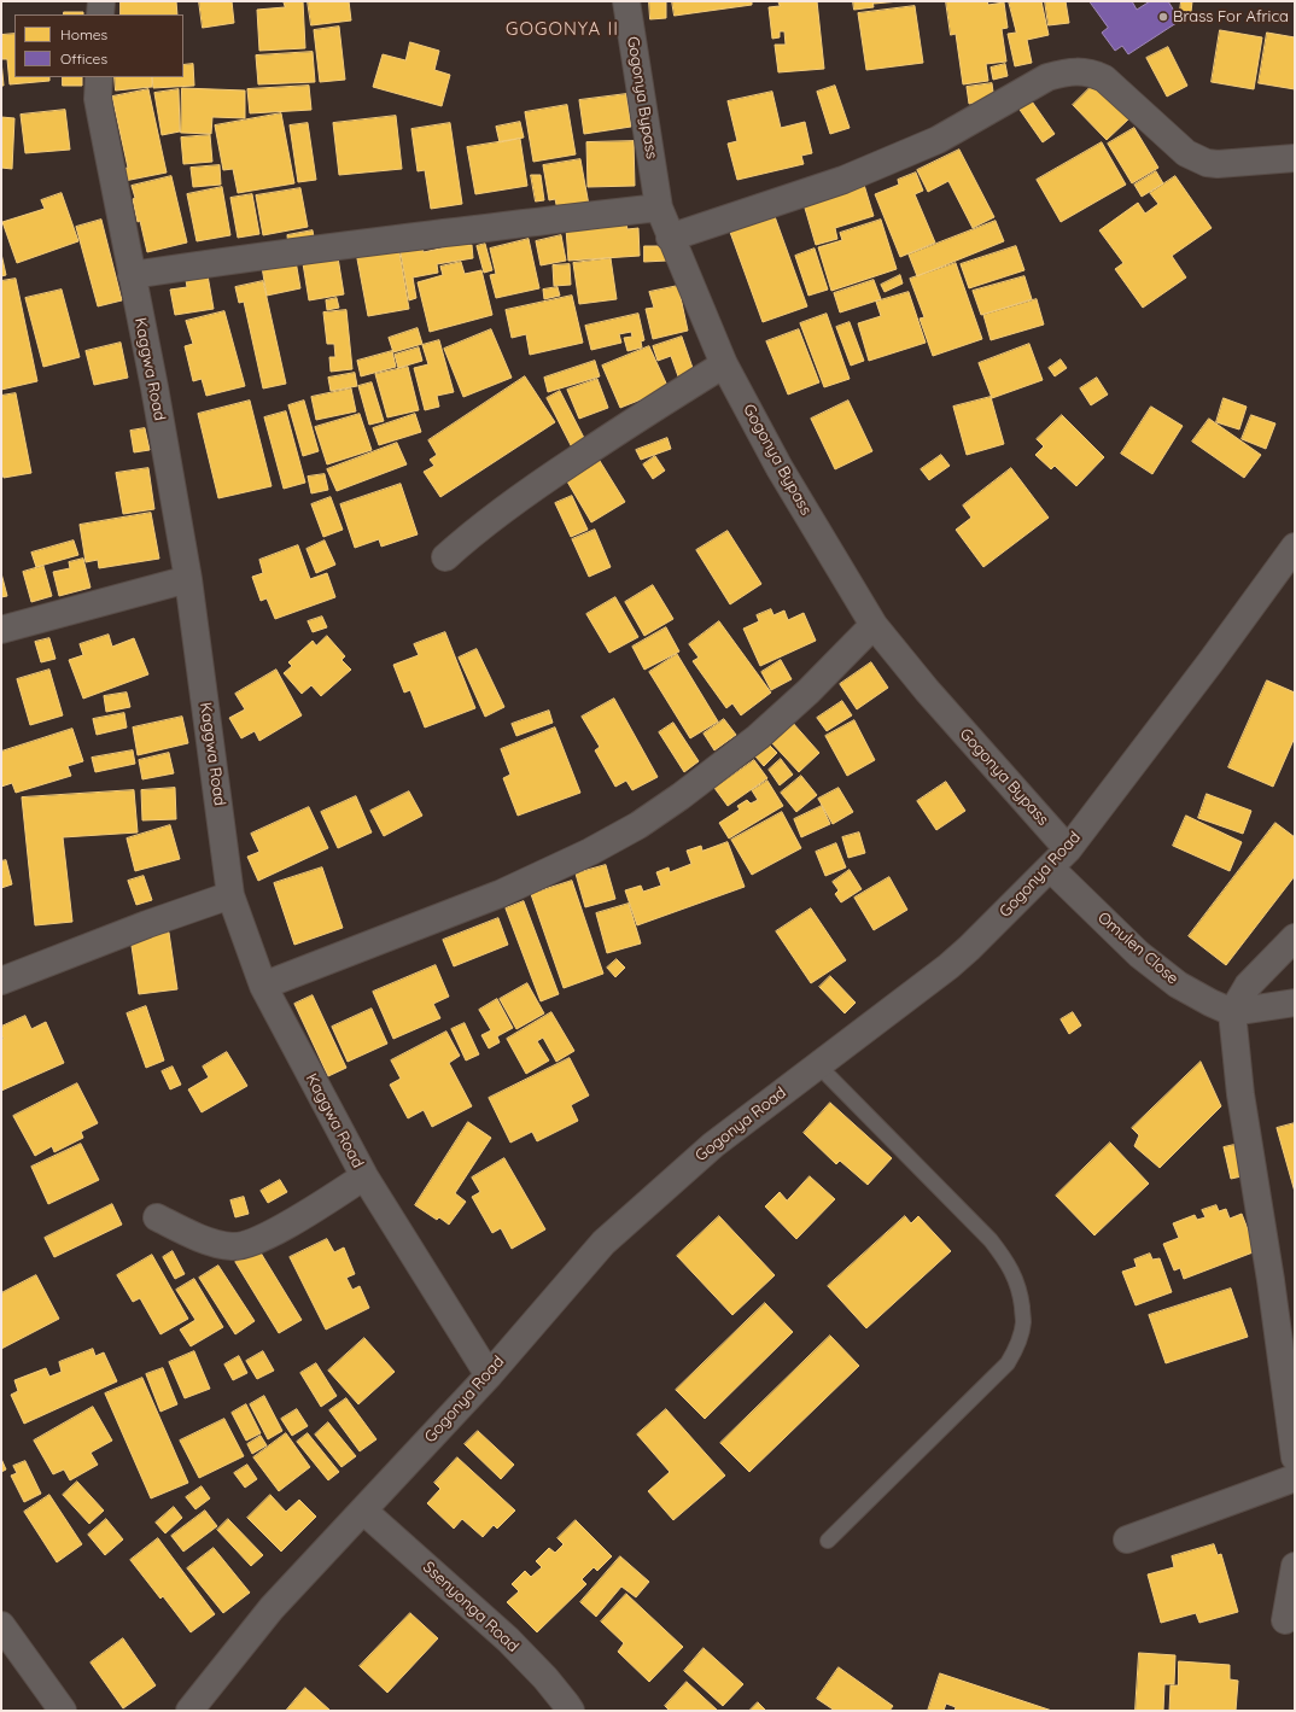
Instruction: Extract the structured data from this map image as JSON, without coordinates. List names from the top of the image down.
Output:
{
  "streets": {
    "street": [
      "Gogonya Bypass",
      "Kaggwa Road",
      "Gogonya Road",
      "Omulen Close",
      "Ssenyonga Road"
    ]
  },
  "crossings": [
    ["Gogonya Bypass", "Gogonya Road"],
    ["Gogonya Bypass", "Omulen Close"],
    ["Kaggwa Road", "Gogonya Road"],
    ["Gogonya Road", "Omulen Close"],
    ["Gogonya Road", "Ssenyonga Road"]
  ],
  "districts": ["GOGONYA II"],
  "places": ["Brass For Africa"],
  "legend": ["Homes", "Offices"]
}
